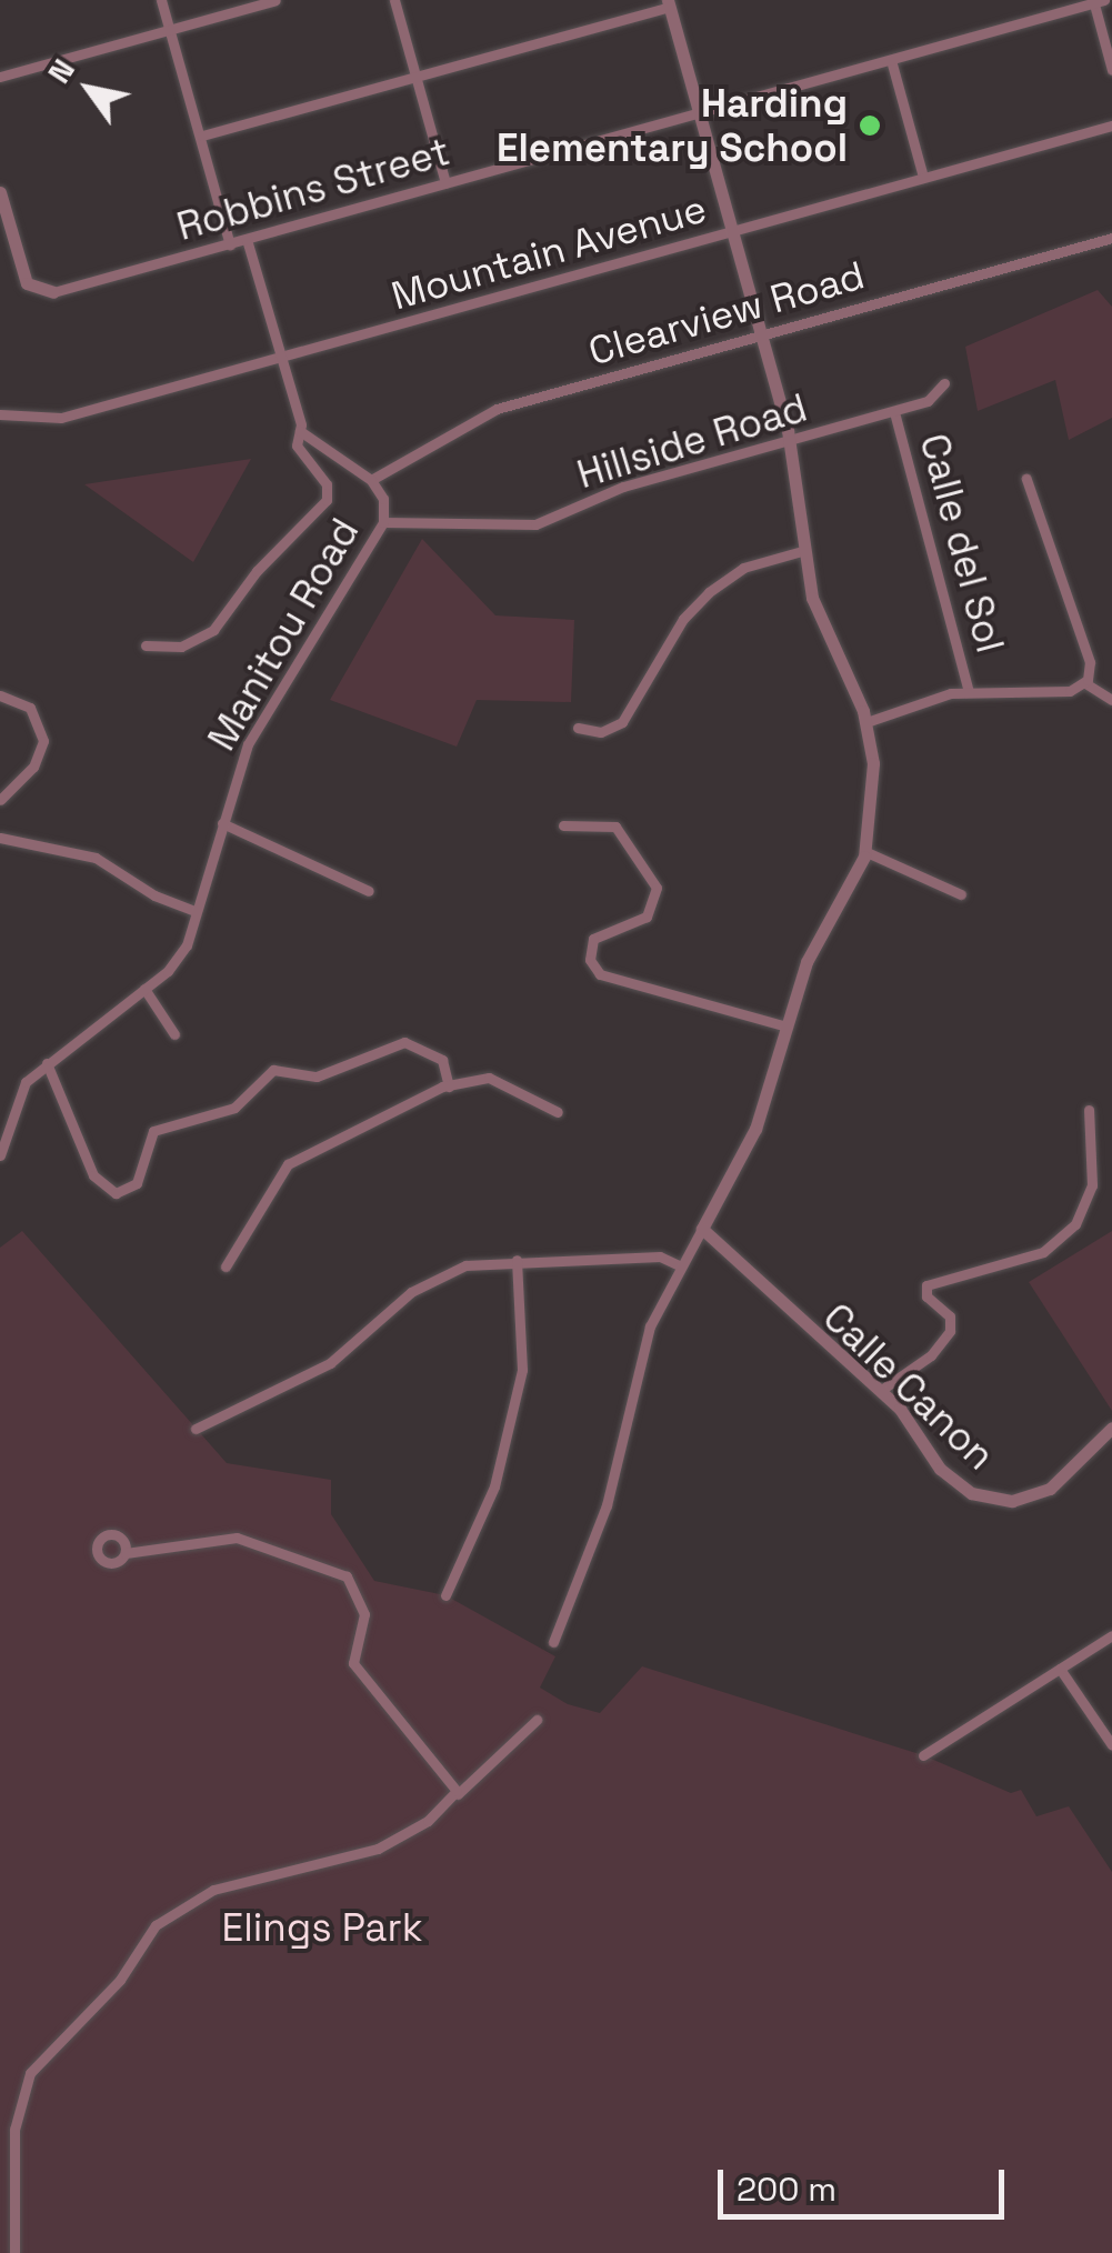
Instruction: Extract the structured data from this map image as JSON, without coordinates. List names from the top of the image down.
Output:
{
  "streets": {
    "street": [
      "Robbins Street",
      "Mountain Avenue",
      "Clearview Road",
      "Hillside Road",
      "Calle del Sol",
      "Manitou Road",
      "Calle Canon"
    ]
  },
  "crossings": [
    ["Clearview Road", "Manitou Road"],
    ["Hillside Road", "Calle del Sol"],
    ["Hillside Road", "Manitou Road"]
  ],
  "parks": ["Elings Park"],
  "places": ["Harding Elementary School"],
  "scale_bar": "200 m",
  "north": "top left"
}
